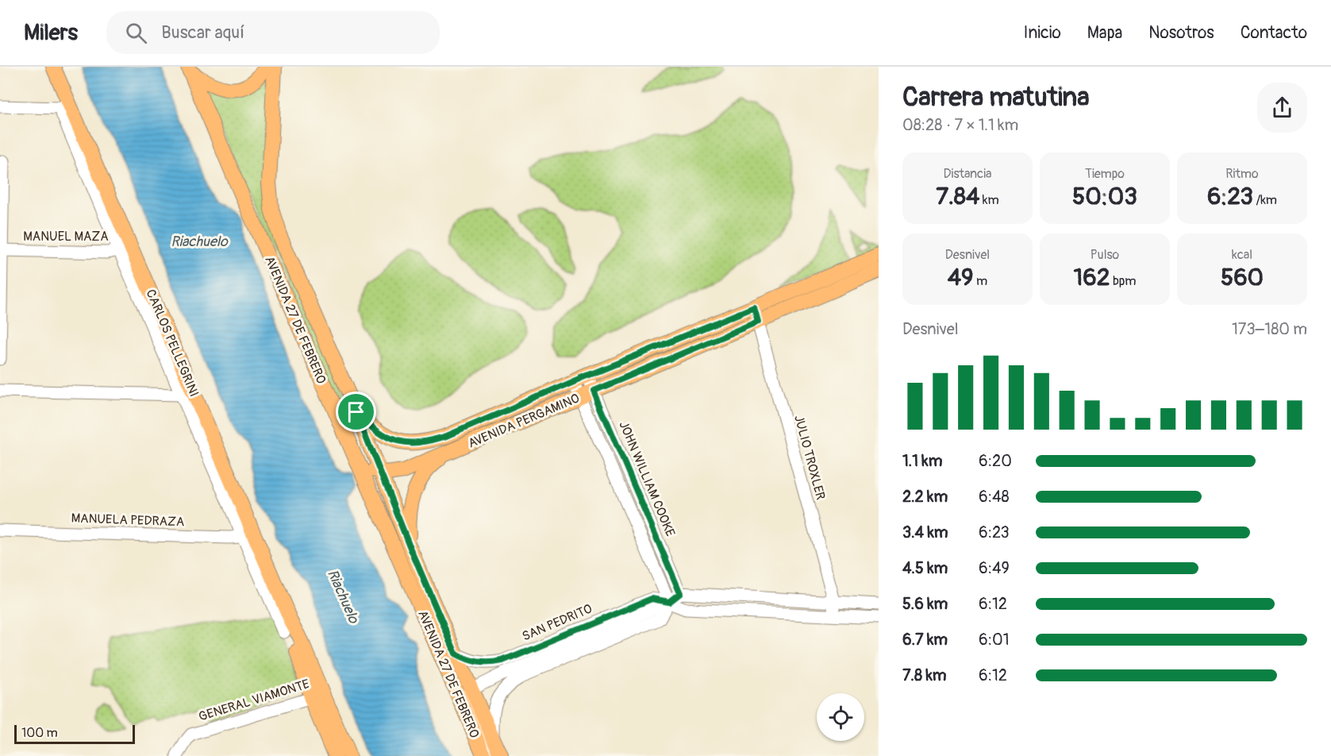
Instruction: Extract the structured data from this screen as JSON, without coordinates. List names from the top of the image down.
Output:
{
  "streets": {
    "main road": ["AVENIDA 27 DE FEBRERO", "CARLOS PELLEGRINI", "AVENIDA PERGAMINO"],
    "street": [
      "MANUEL MAZA",
      "JULIO TROXLER",
      "JOHN WILLIAM COOKE",
      "MANUELA PEDRAZA",
      "SAN PEDRITO",
      "GENERAL VIAMONTE"
    ]
  },
  "crossings": [
    ["MANUEL MAZA", "CARLOS PELLEGRINI"],
    ["AVENIDA 27 DE FEBRERO", "AVENIDA PERGAMINO"],
    ["AVENIDA 27 DE FEBRERO", "SAN PEDRITO"],
    ["CARLOS PELLEGRINI", "MANUELA PEDRAZA"],
    ["CARLOS PELLEGRINI", "GENERAL VIAMONTE"],
    ["AVENIDA PERGAMINO", "JULIO TROXLER"],
    ["AVENIDA PERGAMINO", "JOHN WILLIAM COOKE"],
    ["JULIO TROXLER", "SAN PEDRITO"],
    ["JOHN WILLIAM COOKE", "SAN PEDRITO"]
  ],
  "water": ["Riachuelo"],
  "scale_bar": "100 m",
  "page": {
    "header": "Milers",
    "search": "Buscar aquí",
    "nav": [
      "Inicio",
      "Mapa",
      "Nosotros",
      "Contacto"
    ],
    "heading": ["Carrera matutina", "08:28 · 7 × 1.1 km"],
    "stats": [
      ["Distancia", "7.84 km"],
      ["Tiempo", "50:03"],
      ["Ritmo", "6:23 /km"],
      ["Desnivel", "49 m"],
      ["Pulso", "162 bpm"],
      ["kcal", "560"]
    ],
    "chart": ["Desnivel", "173–180 m"],
    "list": [
      {
        "name": "1.1 km",
        "note": "6:20"
      },
      {
        "name": "2.2 km",
        "note": "6:48"
      },
      {
        "name": "3.4 km",
        "note": "6:23"
      },
      {
        "name": "4.5 km",
        "note": "6:49"
      },
      {
        "name": "5.6 km",
        "note": "6:12"
      },
      {
        "name": "6.7 km",
        "note": "6:01"
      },
      {
        "name": "7.8 km",
        "note": "6:12"
      }
    ],
    "scale": "100 m"
  }
}
